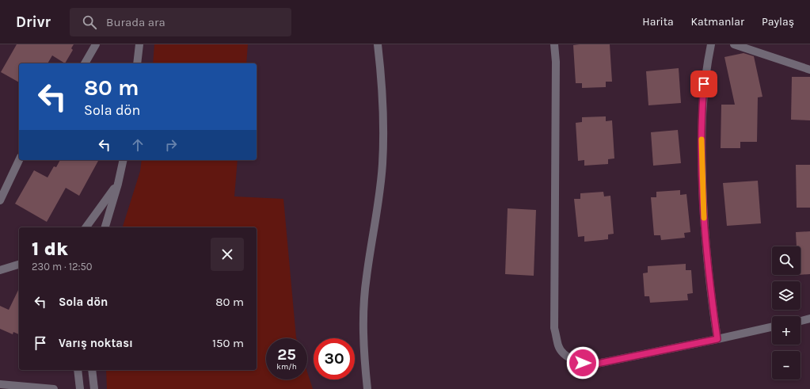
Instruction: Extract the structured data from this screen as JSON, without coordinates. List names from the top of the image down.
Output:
{
  "page": {
    "header": "Drivr",
    "search": "Burada ara",
    "nav": ["Harita", "Katmanlar", "Paylaş"],
    "turn": ["80 m", "Sola dön"],
    "heading": ["1 dk", "230 m · 12:50"],
    "map_buttons": ["+", "−"],
    "list": [
      {
        "name": "Sola dön",
        "value": "80 m"
      },
      {
        "name": "Varış noktası",
        "value": "150 m"
      }
    ],
    "speed": "25 km/h",
    "limit": "30"
  }
}
